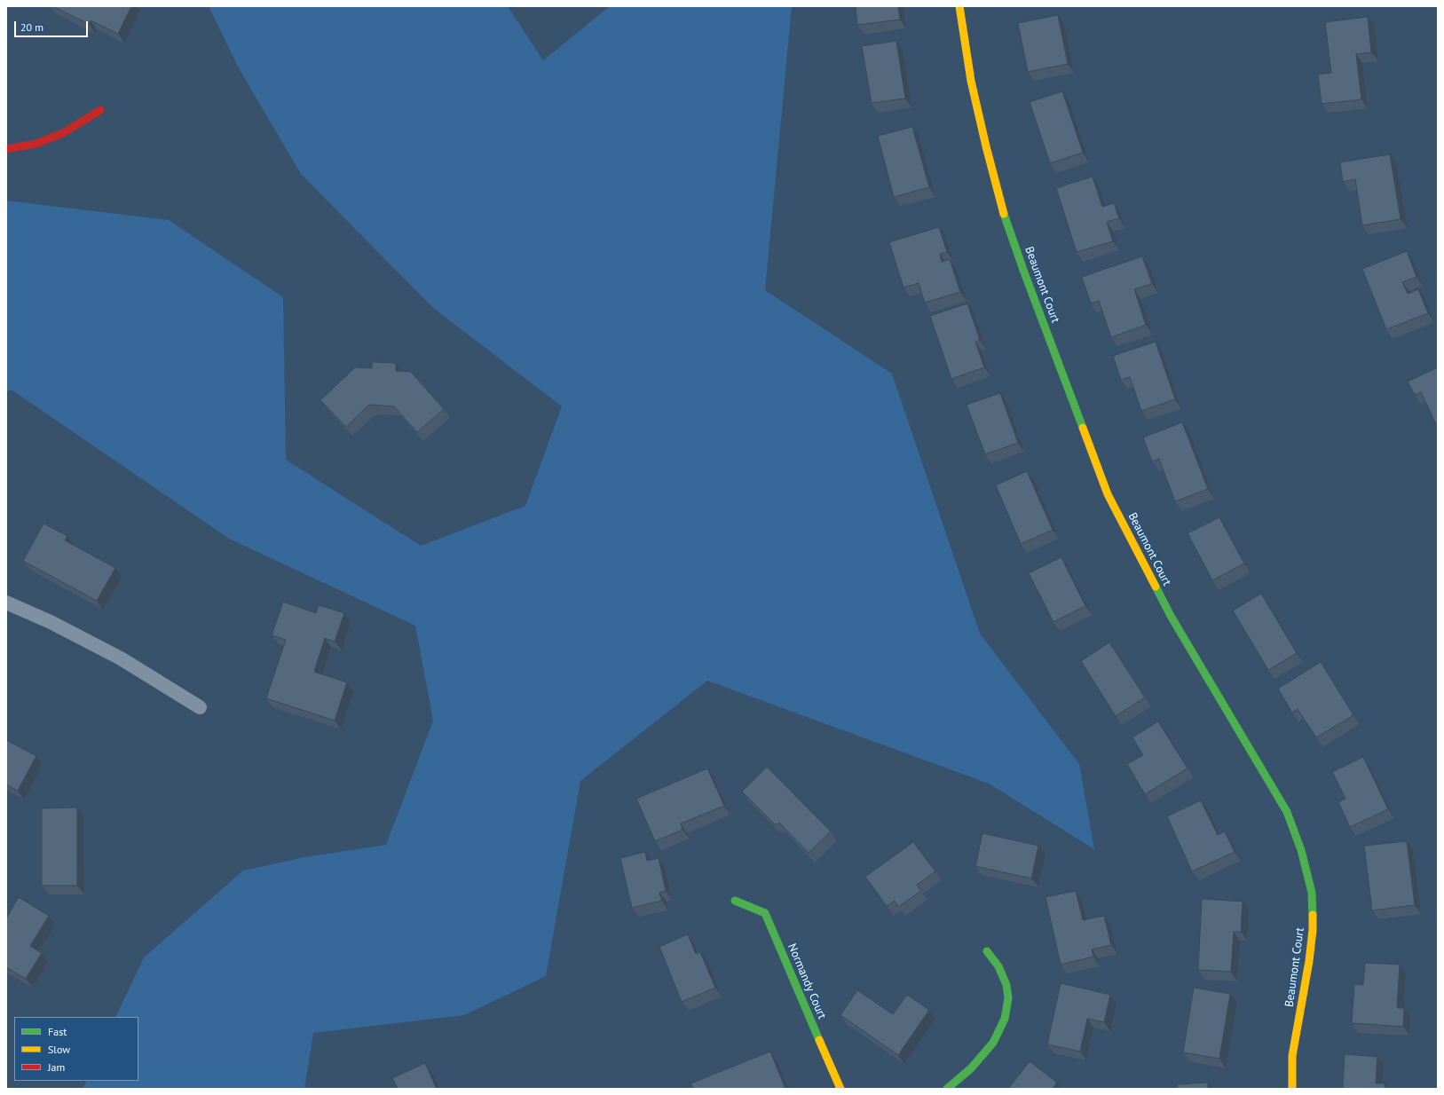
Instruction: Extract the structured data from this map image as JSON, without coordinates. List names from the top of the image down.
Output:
{
  "streets": {
    "street": ["Beaumont Court", "Normandy Court"]
  },
  "legend": ["Fast", "Slow", "Jam"],
  "scale_bar": "20 m"
}
